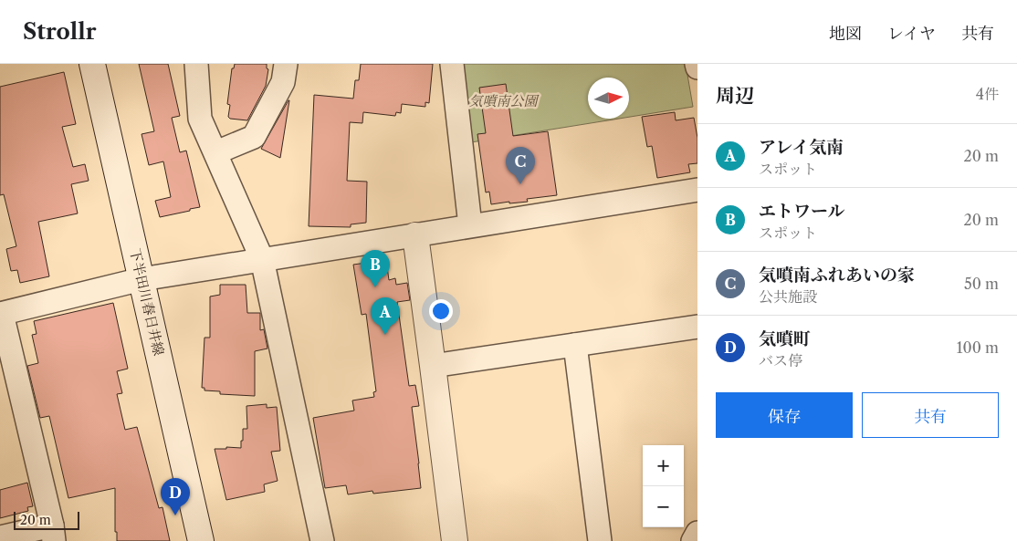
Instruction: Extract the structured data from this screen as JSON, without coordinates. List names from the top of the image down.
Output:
{
  "streets": {
    "main road": ["下半田川春日井線"]
  },
  "parks": ["気噴南公園"],
  "scale_bar": "20 m",
  "north": "right",
  "page": {
    "header": "Strollr",
    "nav": ["地図", "レイヤ", "共有"],
    "heading": ["周辺", "4件"],
    "list": [
      {
        "mark": "A",
        "name": "アレイ気南",
        "note": "スポット",
        "value": "20 m"
      },
      {
        "mark": "B",
        "name": "エトワール",
        "note": "スポット",
        "value": "20 m"
      },
      {
        "mark": "C",
        "name": "気噴南ふれあいの家",
        "note": "公共施設",
        "value": "50 m"
      },
      {
        "mark": "D",
        "name": "気噴町",
        "note": "バス停",
        "value": "100 m"
      }
    ],
    "pins": [
      "C",
      "B",
      "A",
      "D"
    ],
    "buttons": ["保存", "共有"],
    "map_buttons": ["+", "−"],
    "scale": "20 m"
  }
}
